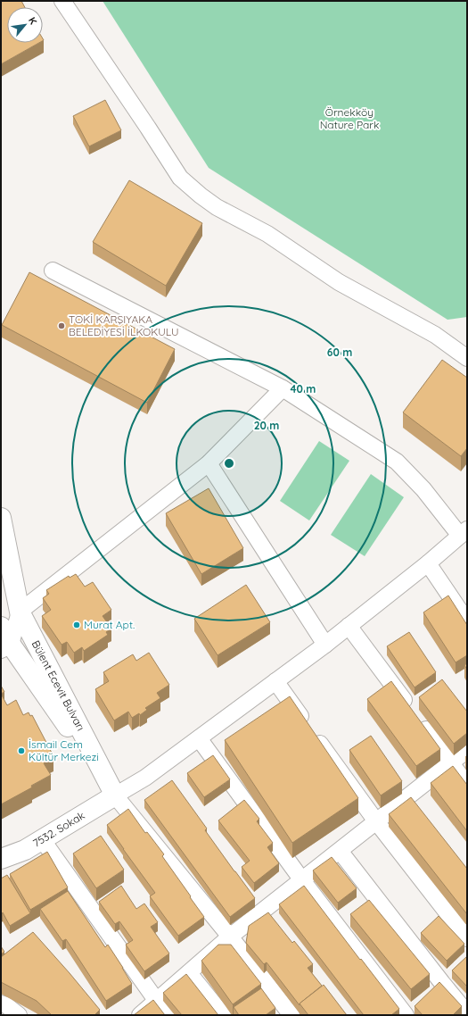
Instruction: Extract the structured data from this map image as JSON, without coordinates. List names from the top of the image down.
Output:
{
  "streets": {
    "street": ["Bülent Ecevit Bulvarı", "7532. Sokak"]
  },
  "crossings": [
    ["Bülent Ecevit Bulvarı", "7532. Sokak"]
  ],
  "parks": ["Örnekköy Nature Park"],
  "places": ["TOKİ KARŞIYAKA BELEDİYESİ İLKOKULU", "Murat Apt.", "İsmail Cem Kültür Merkezi"],
  "north": "top right",
  "rings": ["60 m", "40 m", "20 m"]
}
